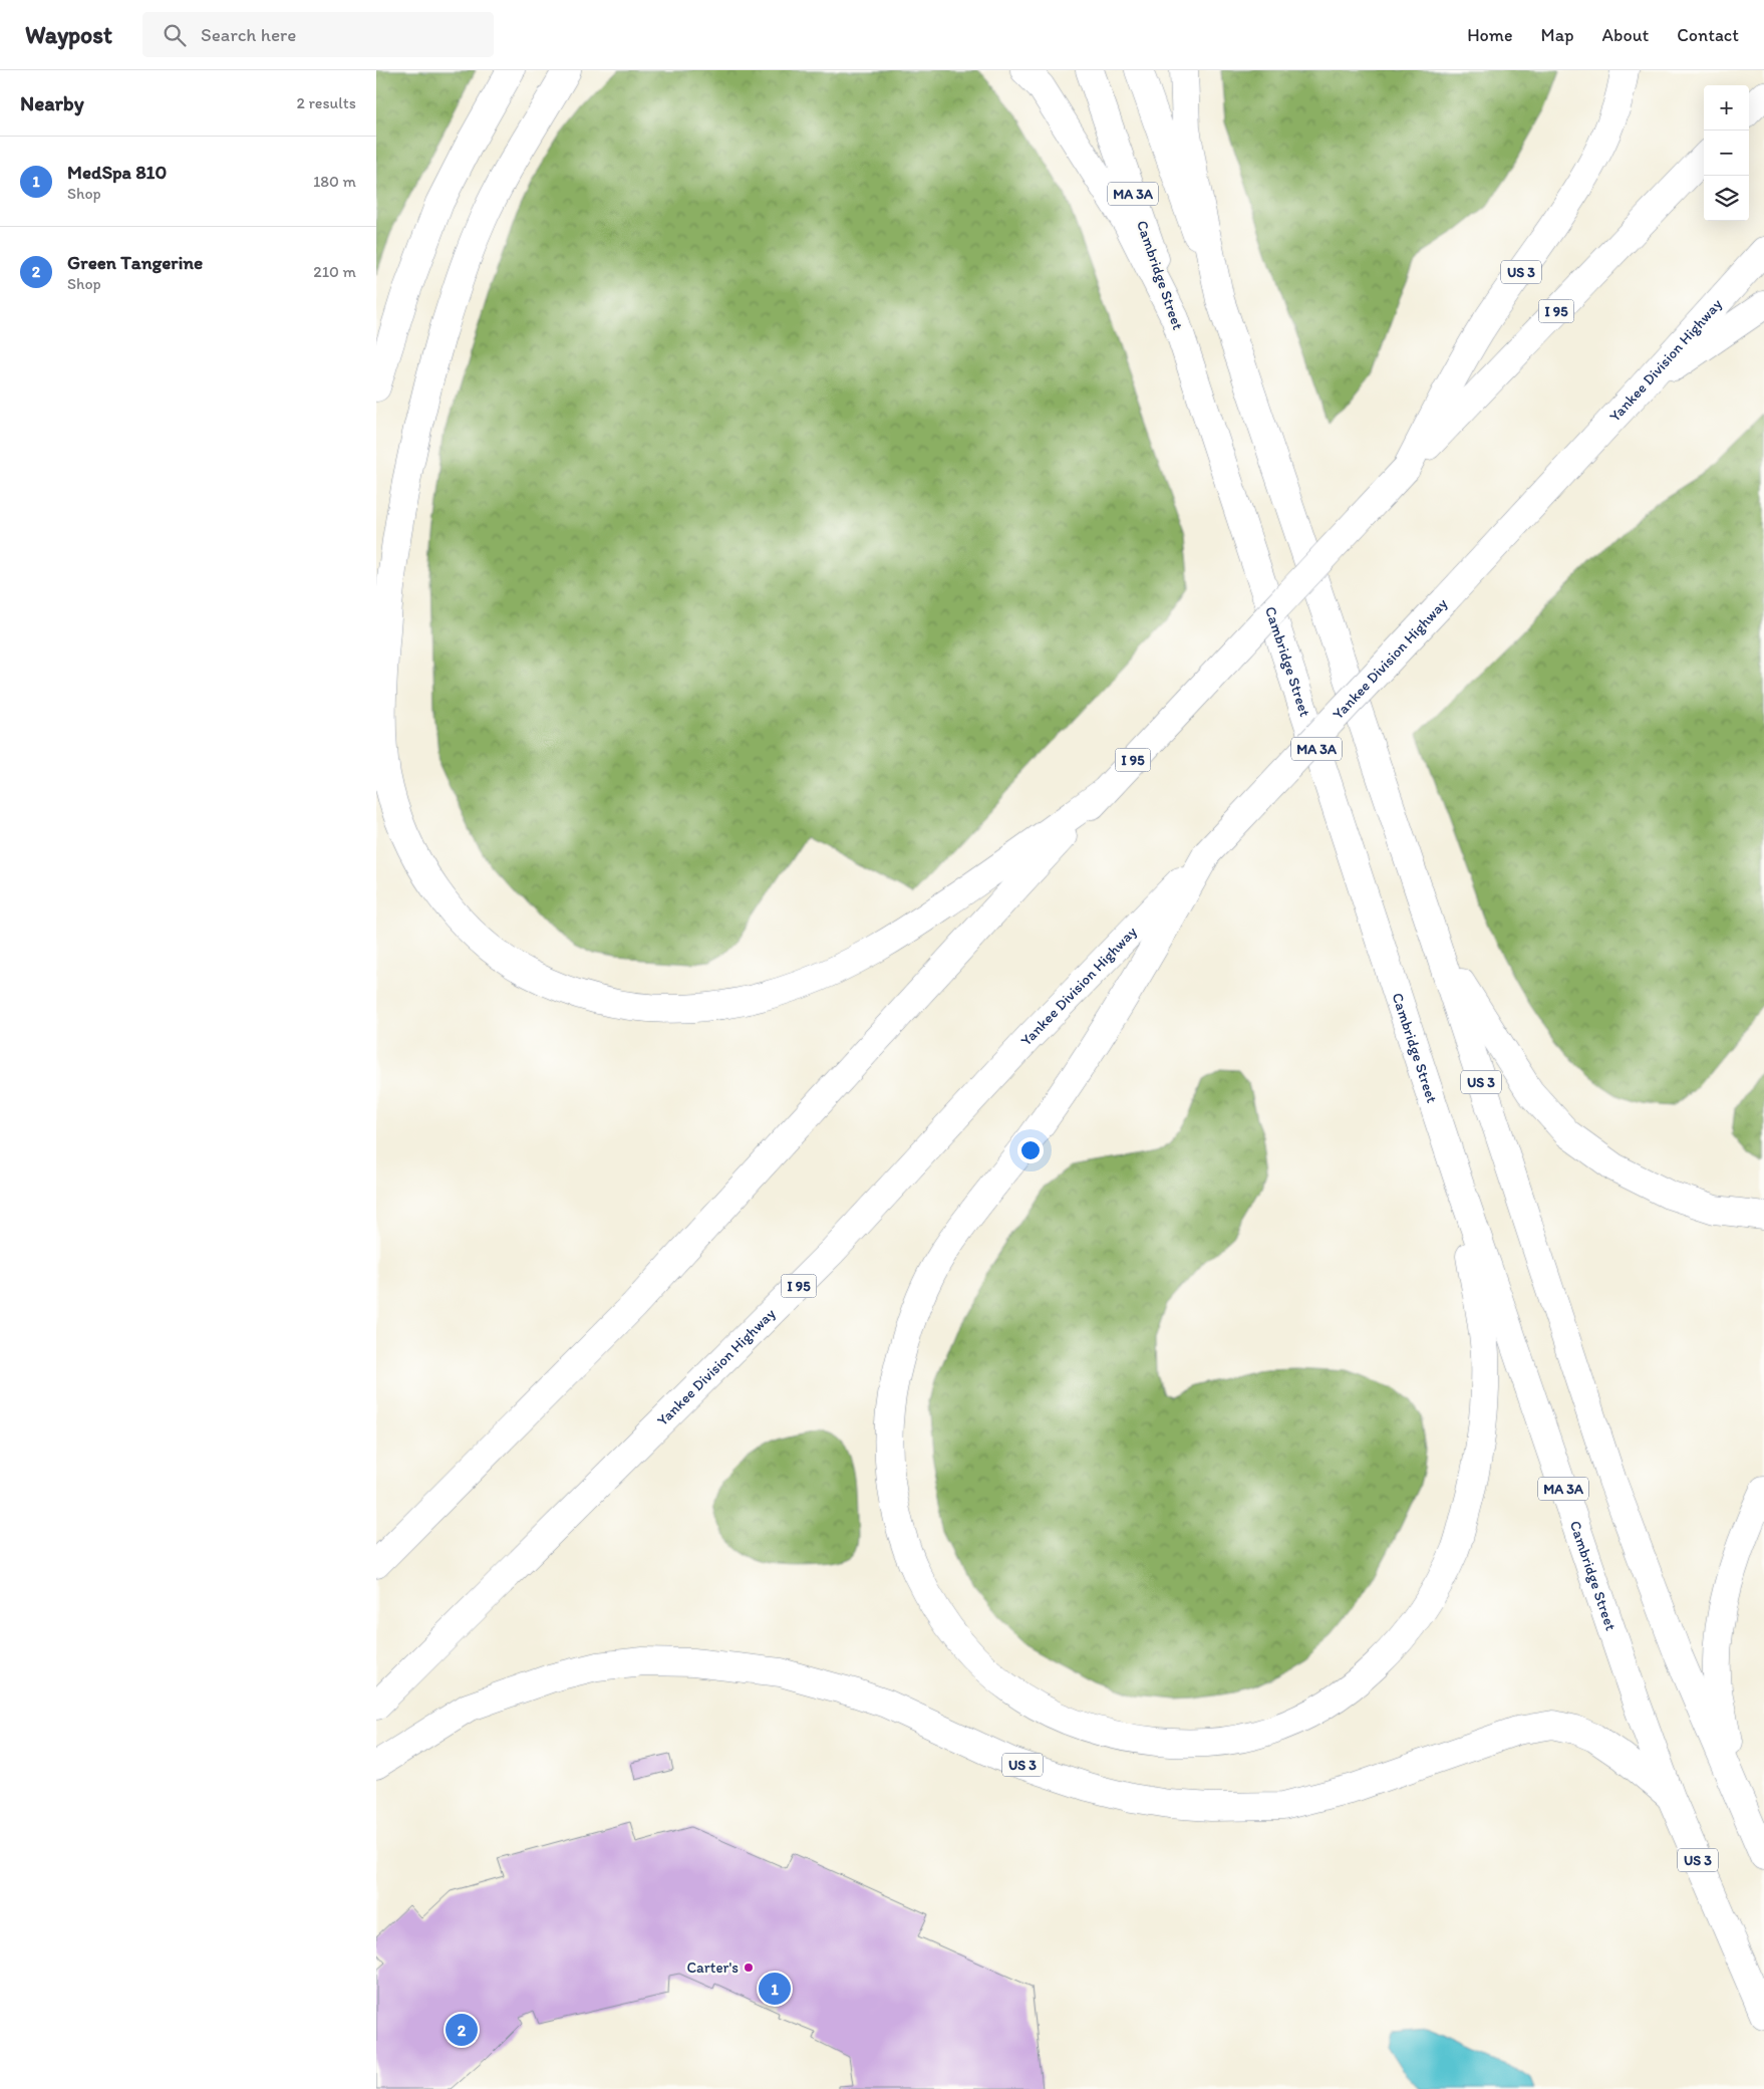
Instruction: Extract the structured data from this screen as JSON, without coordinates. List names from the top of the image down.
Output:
{
  "streets": {
    "main road": [
      "MA 3A",
      "US 3",
      "Cambridge Street",
      "I 95",
      "Yankee Division Highway"
    ]
  },
  "crossings": [
    ["MA 3A", "US 3"],
    ["US 3", "Cambridge Street"],
    ["US 3", "I 95"]
  ],
  "places": ["Carter's"],
  "page": {
    "header": "Waypost",
    "search": "Search here",
    "nav": [
      "Home",
      "Map",
      "About",
      "Contact"
    ],
    "heading": ["Nearby", "2 results"],
    "map_buttons": ["+", "−"],
    "list": [
      {
        "mark": "1",
        "name": "MedSpa 810",
        "note": "Shop",
        "value": "180 m"
      },
      {
        "mark": "2",
        "name": "Green Tangerine",
        "note": "Shop",
        "value": "210 m"
      }
    ],
    "pins": ["1", "2"]
  }
}
